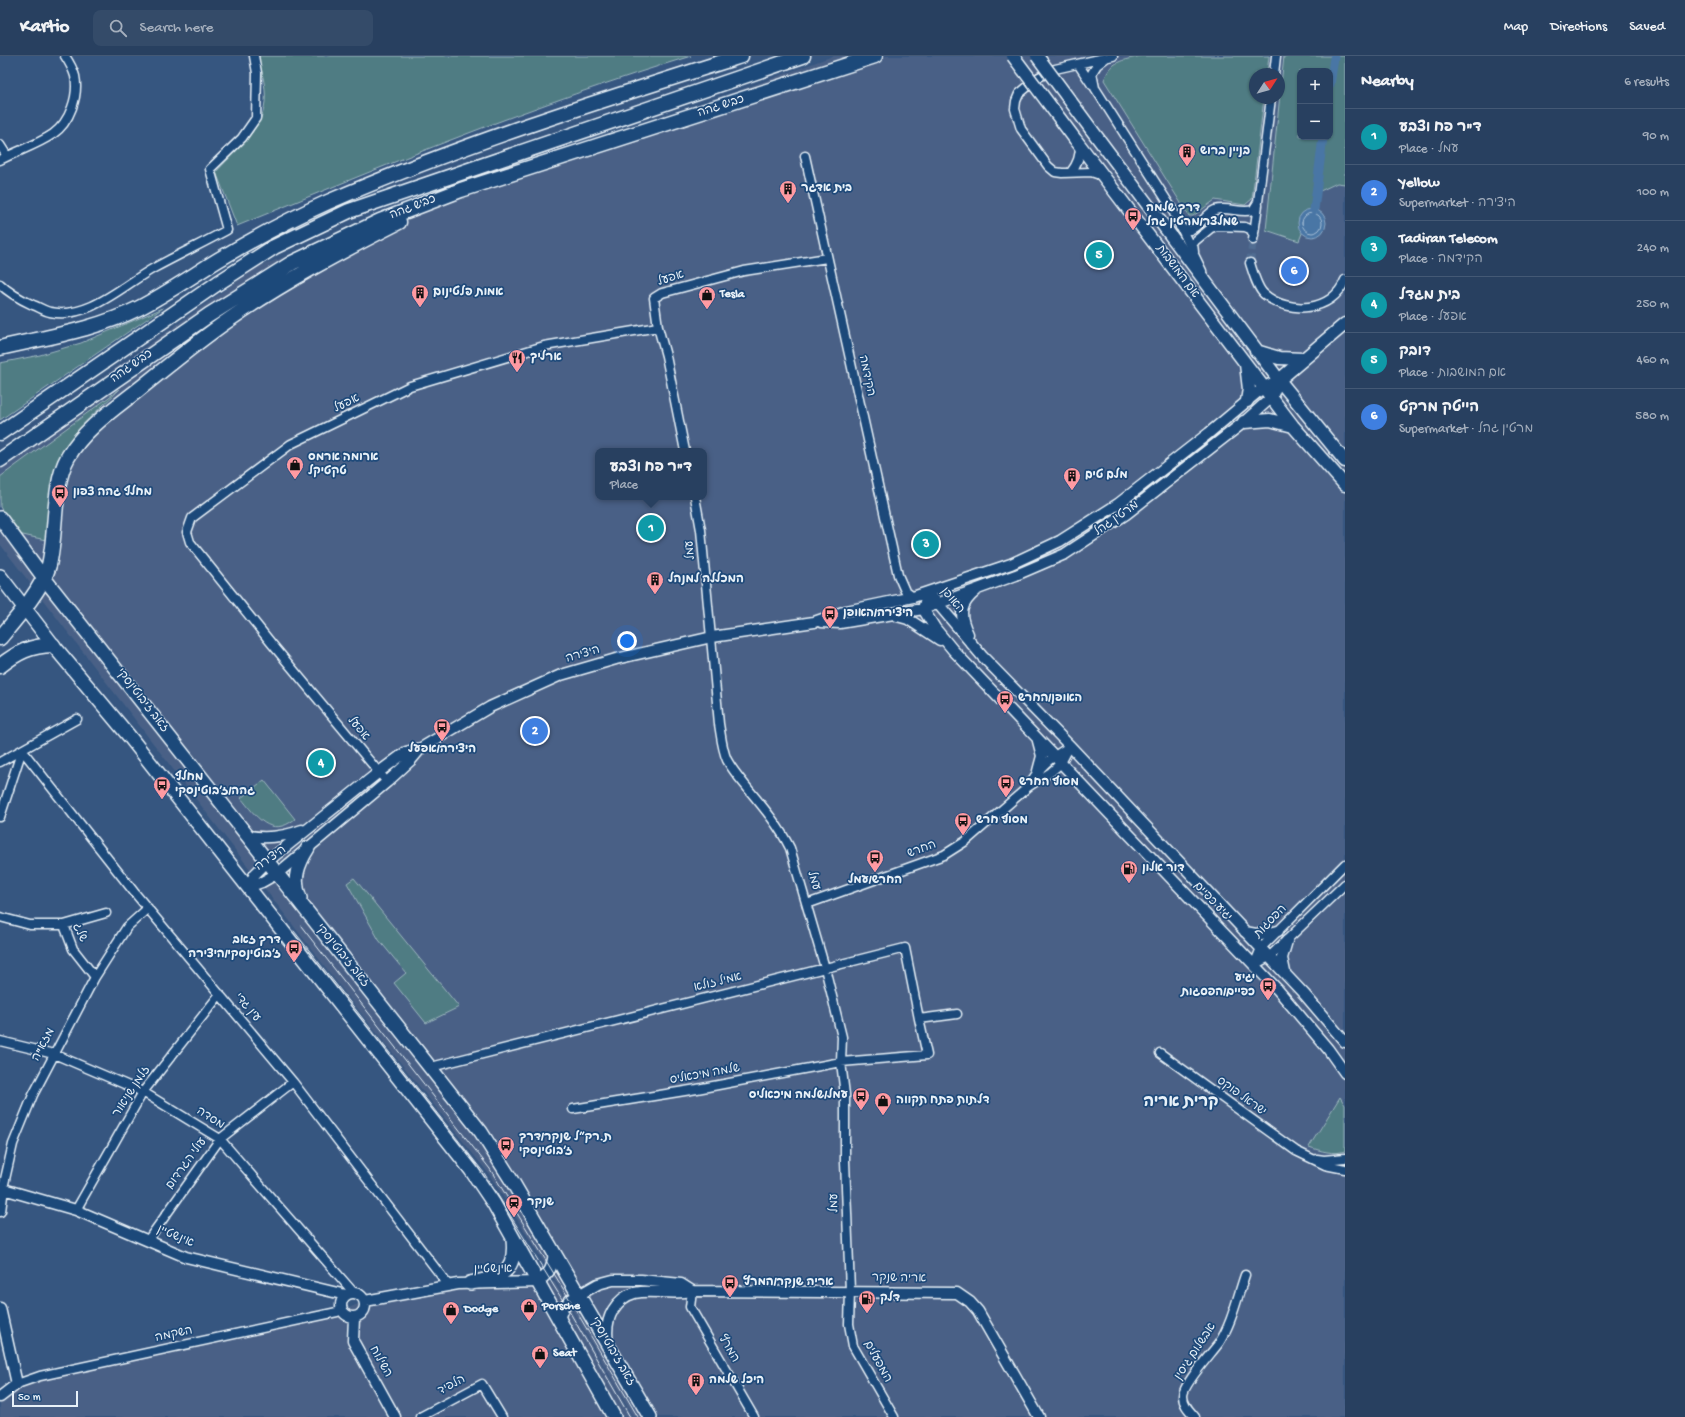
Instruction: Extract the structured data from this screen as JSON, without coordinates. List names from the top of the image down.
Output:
{
  "streets": {
    "highway": ["כביש גהה"],
    "main road": ["אם המושבות", "מרטין גהל", "זאב ז'בוטינסקי"],
    "street": [
      "אפעל",
      "הקידמה",
      "עמל",
      "האופן",
      "היצירה",
      "החרש",
      "יגיע כפיים",
      "הפסגות",
      "שלג",
      "אמיל זולא",
      "עין גדי",
      "מזא\"ה",
      "שלמה מיכאליס",
      "זלמן שניאור",
      "ישראל פוקס",
      "מסדה",
      "עולי הגרדום",
      "אינשטיין",
      "אריה שנקר",
      "השקמה",
      "המרץ",
      "אבשלום גיסין",
      "השילוח",
      "המפעלים",
      "הלפיד"
    ]
  },
  "crossings": [
    ["אם המושבות", "מרטין גהל"],
    ["אפעל", "הקידמה"],
    ["אפעל", "היצירה"],
    ["הקידמה", "היצירה"],
    ["מרטין גהל", "האופן"],
    ["מרטין גהל", "היצירה"],
    ["עמל", "היצירה"],
    ["עמל", "החרש"],
    ["עמל", "אמיל זולא"],
    ["עמל", "שלמה מיכאליס"],
    ["עמל", "אריה שנקר"],
    ["עמל", "המפעלים"],
    ["האופן", "היצירה"],
    ["האופן", "החרש"],
    ["האופן", "יגיע כפיים"],
    ["היצירה", "זאב ז'בוטינסקי"],
    ["זאב ז'בוטינסקי", "אמיל זולא"],
    ["זאב ז'בוטינסקי", "אריה שנקר"],
    ["החרש", "יגיע כפיים"],
    ["יגיע כפיים", "הפסגות"],
    ["שלג", "מזא\"ה"],
    ["אמיל זולא", "שלמה מיכאליס"],
    ["עין גדי", "מזא\"ה"],
    ["עין גדי", "זלמן שניאור"],
    ["עין גדי", "עולי הגרדום"],
    ["עין גדי", "אינשטיין"],
    ["מזא\"ה", "מסדה"],
    ["מזא\"ה", "אינשטיין"],
    ["זלמן שניאור", "מסדה"],
    ["זלמן שניאור", "אינשטיין"],
    ["מסדה", "עולי הגרדום"],
    ["מסדה", "אינשטיין"],
    ["מסדה", "השילוח"],
    ["עולי הגרדום", "אינשטיין"],
    ["אינשטיין", "השילוח"],
    ["אריה שנקר", "המרץ"],
    ["אריה שנקר", "המפעלים"]
  ],
  "districts": ["קרית אריה"],
  "places": {
    "building": [
      "בניין ברוש",
      "בית אדגר",
      "אמות פלטינום",
      "מלם טים",
      "המכללה למנהל",
      "היכל שלמה"
    ],
    "bus stop": [
      "דרך שלמה שמלצר/מרטין גהל",
      "מחלף גהה צפון",
      "היצירה/האופן",
      "האופן/החרש",
      "היצירה/אפעל",
      "מסוף החרש",
      "מחלף גהה/ז׳בוטינסקי",
      "מסוף חרש",
      "החרש/עמל",
      "דרך זאב ז׳בוטינסקי/היצירה",
      "יגיע כפיים/הפסגות",
      "עמל/שלמה מיכאליס",
      "ת.רק״ל שנקר/דרך ז׳בוטינסקי",
      "אריה שנקר/המרץ"
    ],
    "shop": [
      "Tesla",
      "ארומה ארמס טקטיקל",
      "דלתות פתח תקווה",
      "Porsche",
      "Dodge",
      "Seat"
    ],
    "restaurant": ["ארליך"],
    "fuel station": ["דור אלון", "דלק"],
    "station": ["שנקר"]
  },
  "scale_bar": "50 m",
  "north": "top right",
  "page": {
    "header": "Kartio",
    "search": "Search here",
    "nav": ["Map", "Directions", "Saved"],
    "heading": ["Nearby", "6 results"],
    "map_buttons": ["+", "−"],
    "list": [
      {
        "mark": "1",
        "name": "ד\"ר פח וצבע",
        "note": "Place · עמל",
        "value": "90 m"
      },
      {
        "mark": "2",
        "name": "Yellow",
        "note": "Supermarket · היצירה",
        "value": "100 m"
      },
      {
        "mark": "3",
        "name": "Tadiran Telecom",
        "note": "Place · הקידמה",
        "value": "240 m"
      },
      {
        "mark": "4",
        "name": "בית מגדל",
        "note": "Place · אפעל",
        "value": "250 m"
      },
      {
        "mark": "5",
        "name": "דובק",
        "note": "Place · אם המושבות",
        "value": "460 m"
      },
      {
        "mark": "6",
        "name": "הייטק מרקט",
        "note": "Supermarket · מרטין גהל",
        "value": "580 m"
      }
    ],
    "pins": [
      "5",
      "6",
      "1",
      "3",
      "2",
      "4"
    ],
    "popup": ["ד\"ר פח וצבע", "Place"],
    "scale": "50 m"
  }
}
